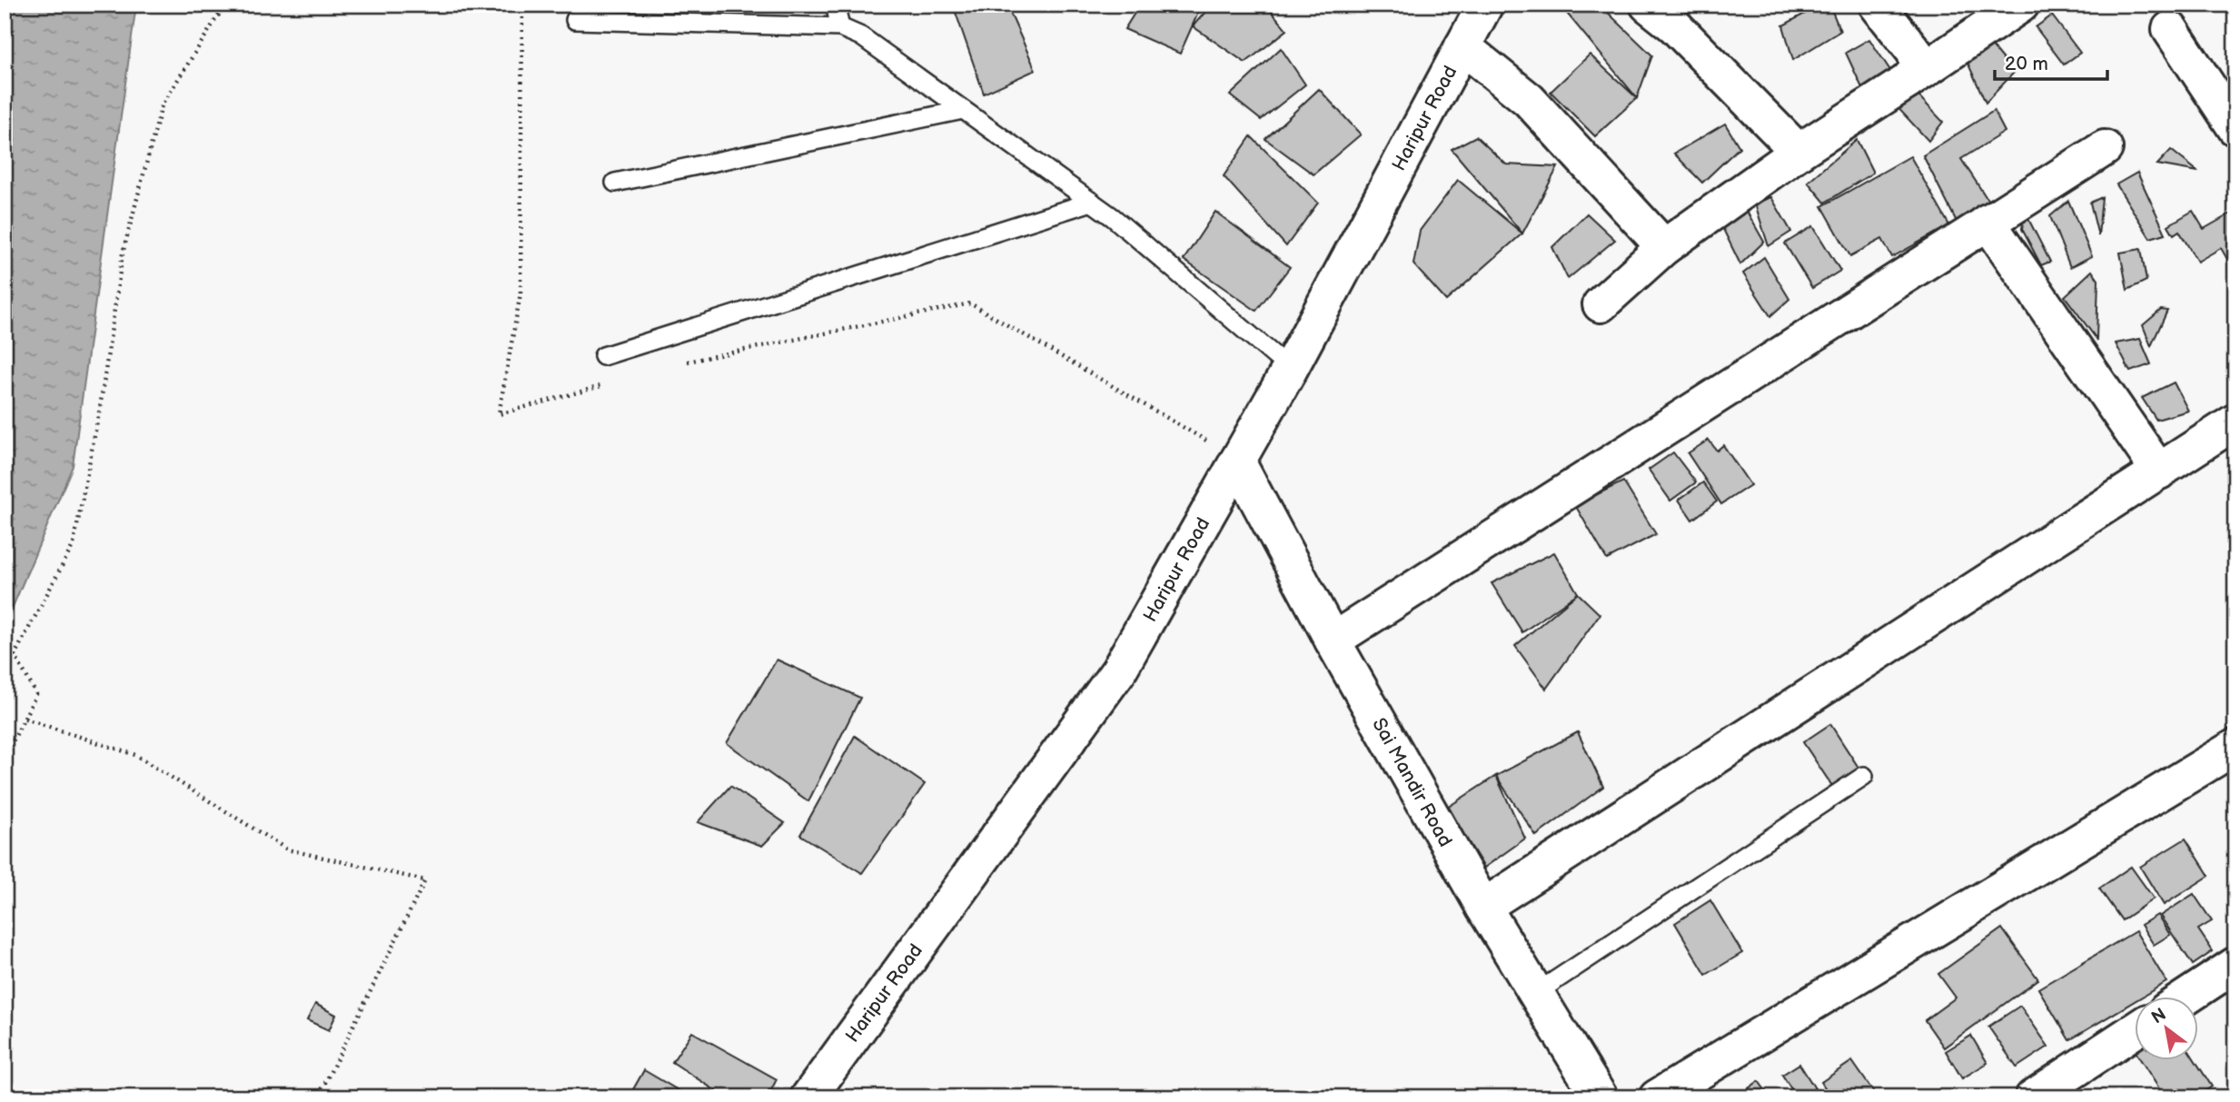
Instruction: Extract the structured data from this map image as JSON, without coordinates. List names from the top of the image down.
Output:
{
  "streets": {
    "street": ["Haripur Road", "Sai Mandir Road"]
  },
  "crossings": [
    ["Haripur Road", "Sai Mandir Road"]
  ],
  "scale_bar": "20 m",
  "north": "top left"
}
